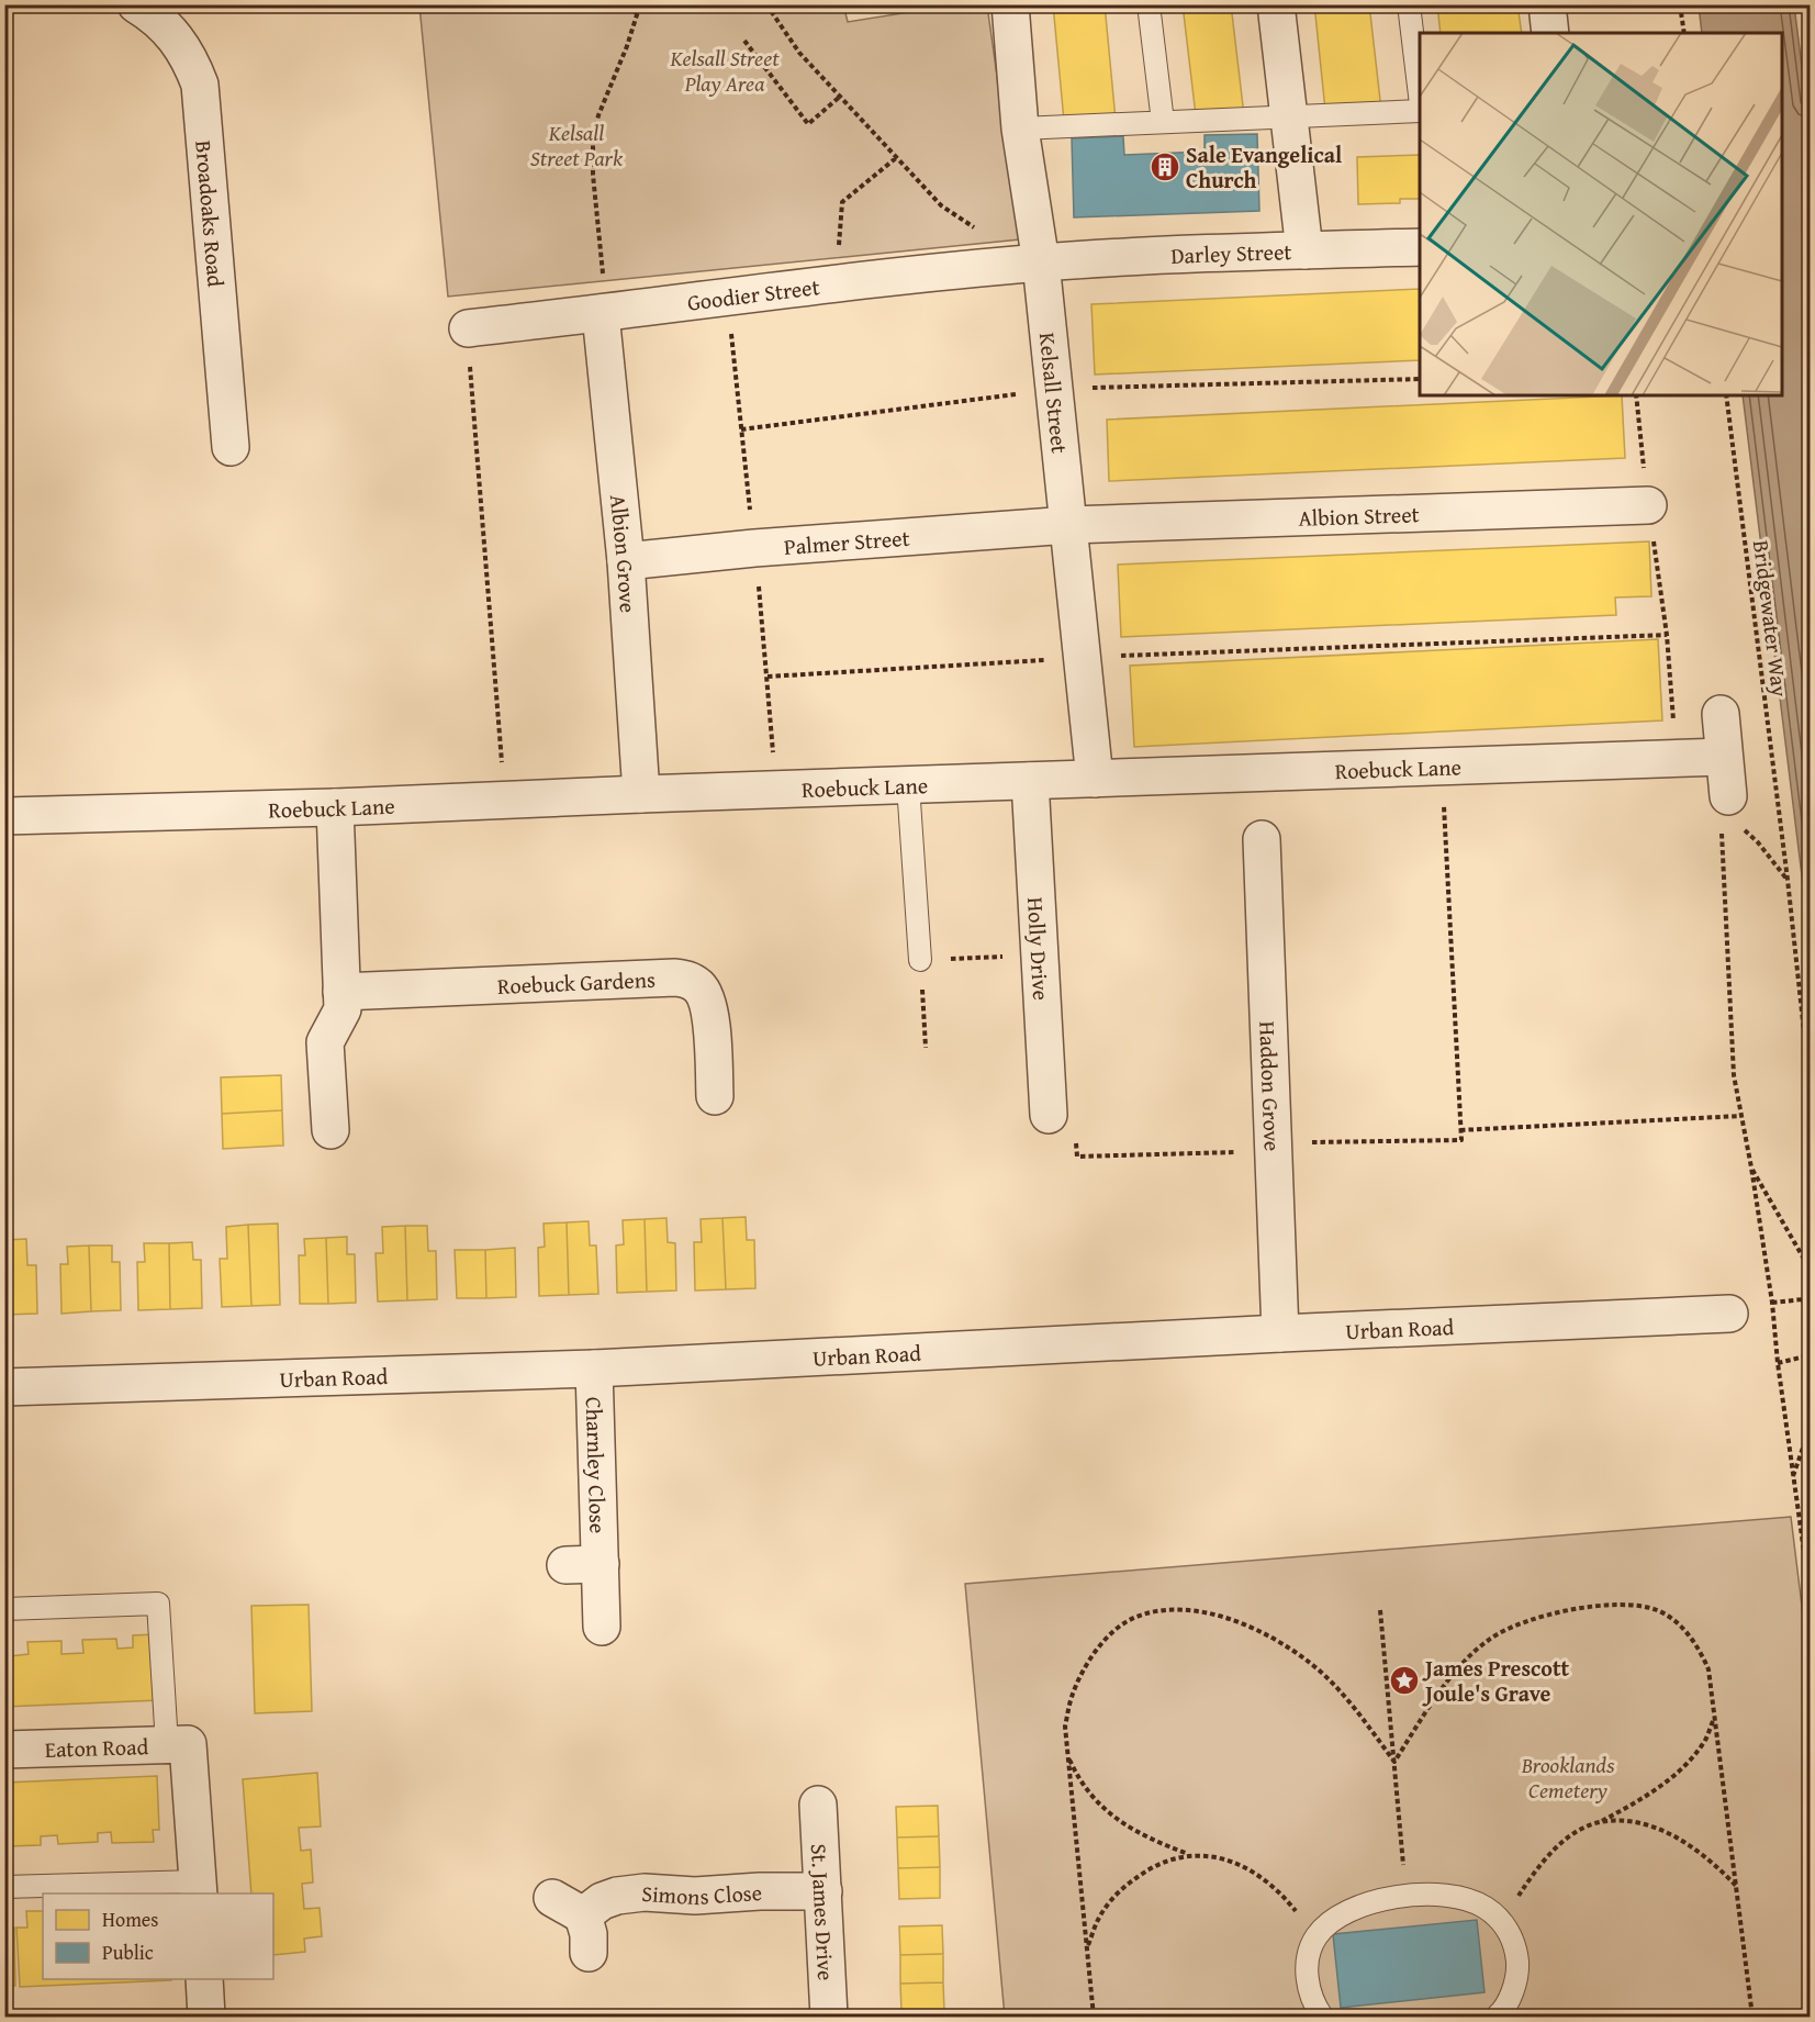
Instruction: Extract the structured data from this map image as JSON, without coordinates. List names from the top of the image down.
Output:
{
  "streets": {
    "street": [
      "Broadoaks Road",
      "Darley Street",
      "Goodier Street",
      "Kelsall Street",
      "Albion Street",
      "Palmer Street",
      "Albion Grove",
      "Roebuck Lane",
      "Holly Drive",
      "Roebuck Gardens",
      "Haddon Grove",
      "Urban Road",
      "Charnley Close",
      "Eaton Road",
      "Simons Close",
      "St. James Drive"
    ],
    "path": ["Bridgewater Way"]
  },
  "crossings": [
    ["Darley Street", "Goodier Street"],
    ["Darley Street", "Kelsall Street"],
    ["Goodier Street", "Kelsall Street"],
    ["Goodier Street", "Albion Grove"],
    ["Kelsall Street", "Albion Street"],
    ["Kelsall Street", "Palmer Street"],
    ["Kelsall Street", "Roebuck Lane"],
    ["Albion Street", "Palmer Street"],
    ["Palmer Street", "Albion Grove"],
    ["Albion Grove", "Roebuck Lane"],
    ["Roebuck Lane", "Holly Drive"],
    ["Haddon Grove", "Urban Road"],
    ["Urban Road", "Charnley Close"],
    ["Simons Close", "St. James Drive"]
  ],
  "parks": ["Kelsall Street Play Area", "Kelsall Street Park", "Brooklands Cemetery"],
  "places": {
    "building": ["Sale Evangelical Church"],
    "place": ["James Prescott Joule's Grave"]
  },
  "legend": ["Homes", "Public"]
}
